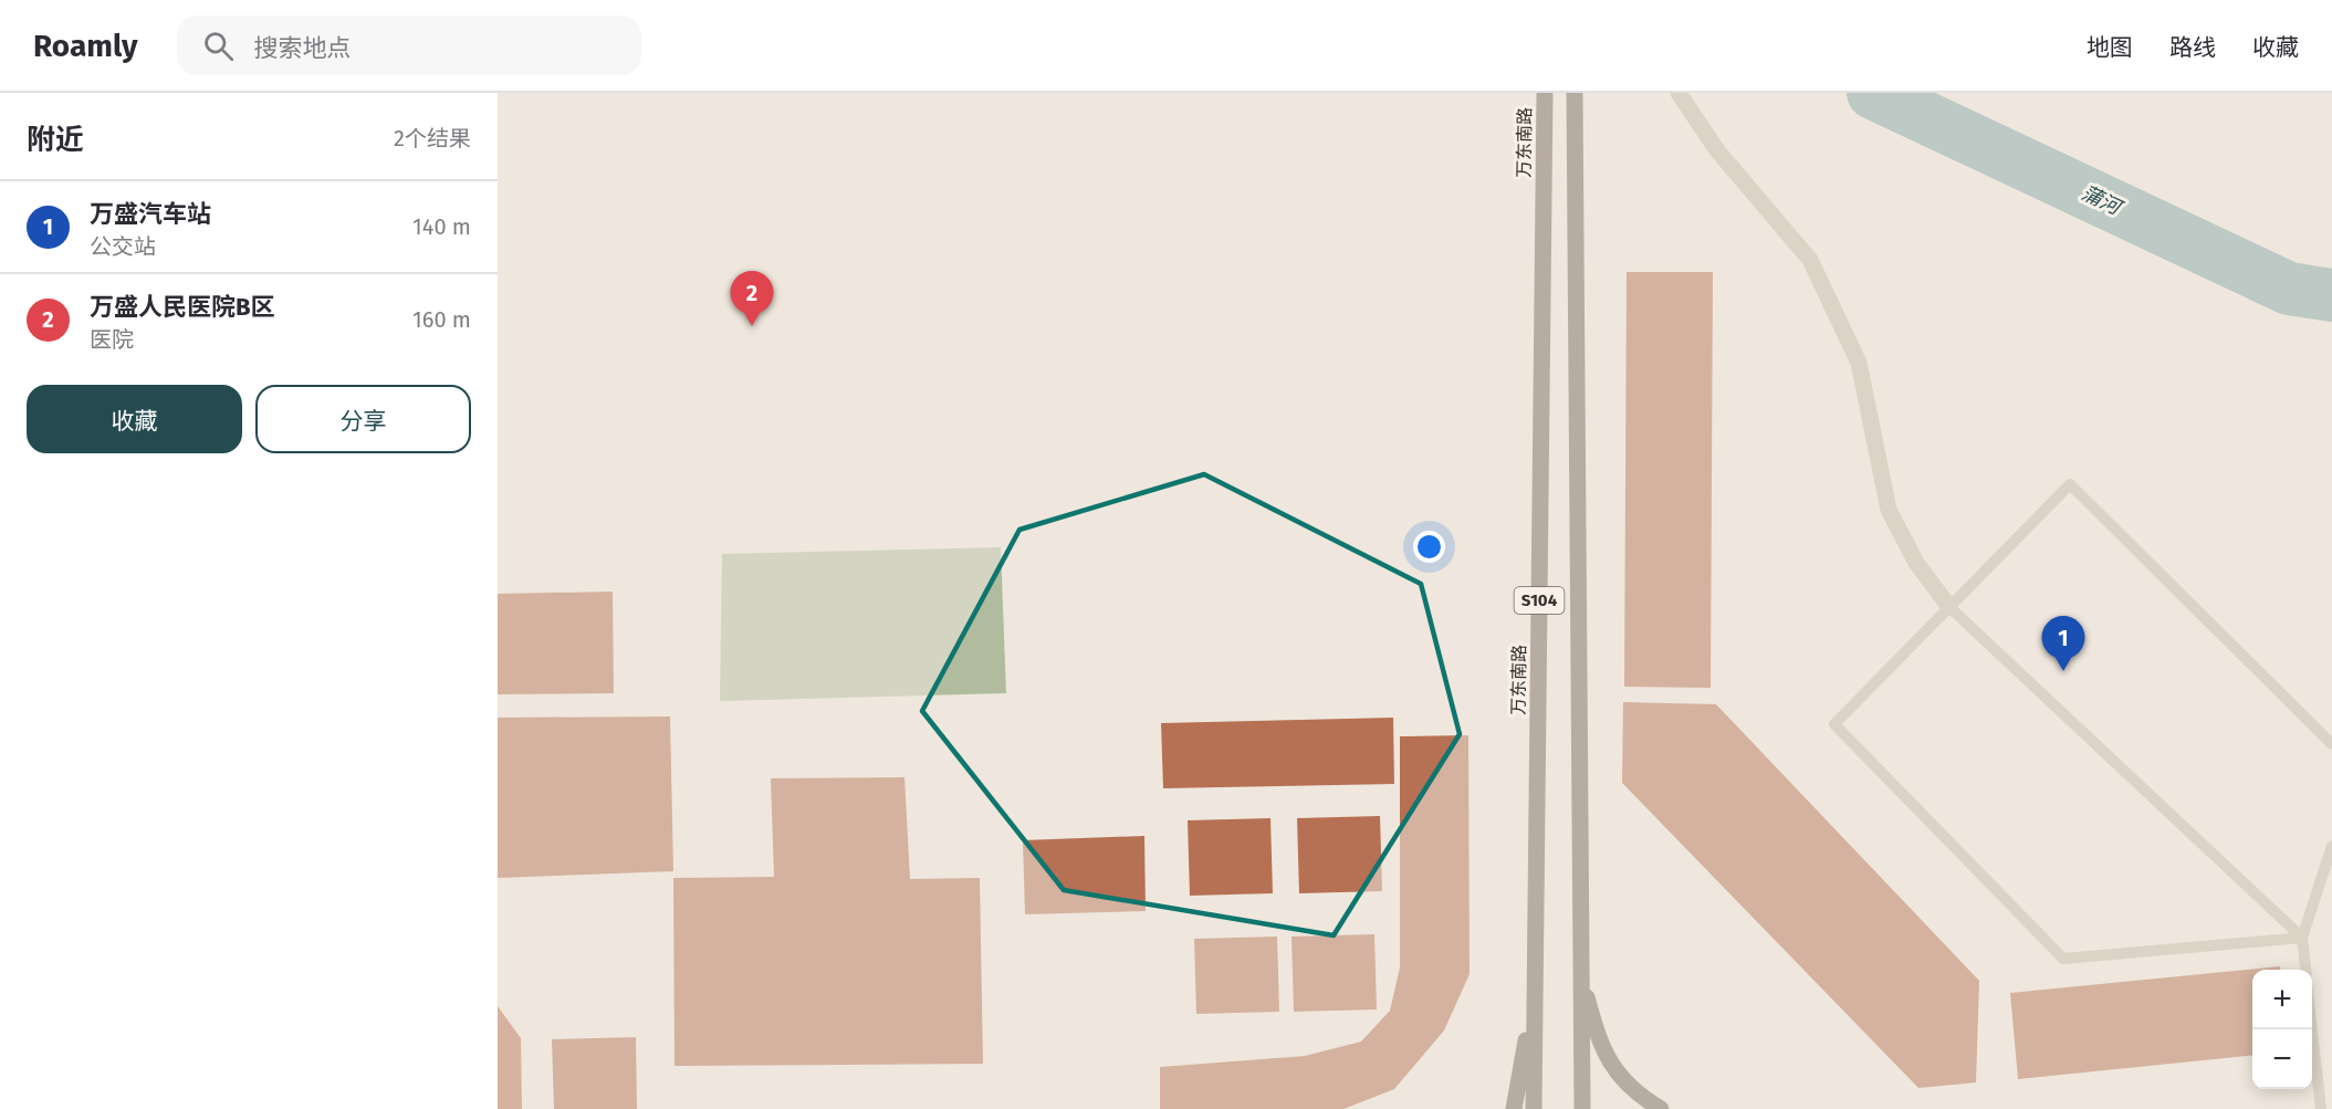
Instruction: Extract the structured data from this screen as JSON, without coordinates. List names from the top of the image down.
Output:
{
  "streets": {
    "main road": ["万东南路", "S104"]
  },
  "water": ["蒲河"],
  "page": {
    "header": "Roamly",
    "search": "搜索地点",
    "nav": ["地图", "路线", "收藏"],
    "heading": ["附近", "2个结果"],
    "list": [
      {
        "mark": "1",
        "name": "万盛汽车站",
        "note": "公交站",
        "value": "140 m"
      },
      {
        "mark": "2",
        "name": "万盛人民医院B区",
        "note": "医院",
        "value": "160 m"
      }
    ],
    "pins": ["2", "1"],
    "buttons": ["收藏", "分享"],
    "map_buttons": ["+", "−"]
  }
}
